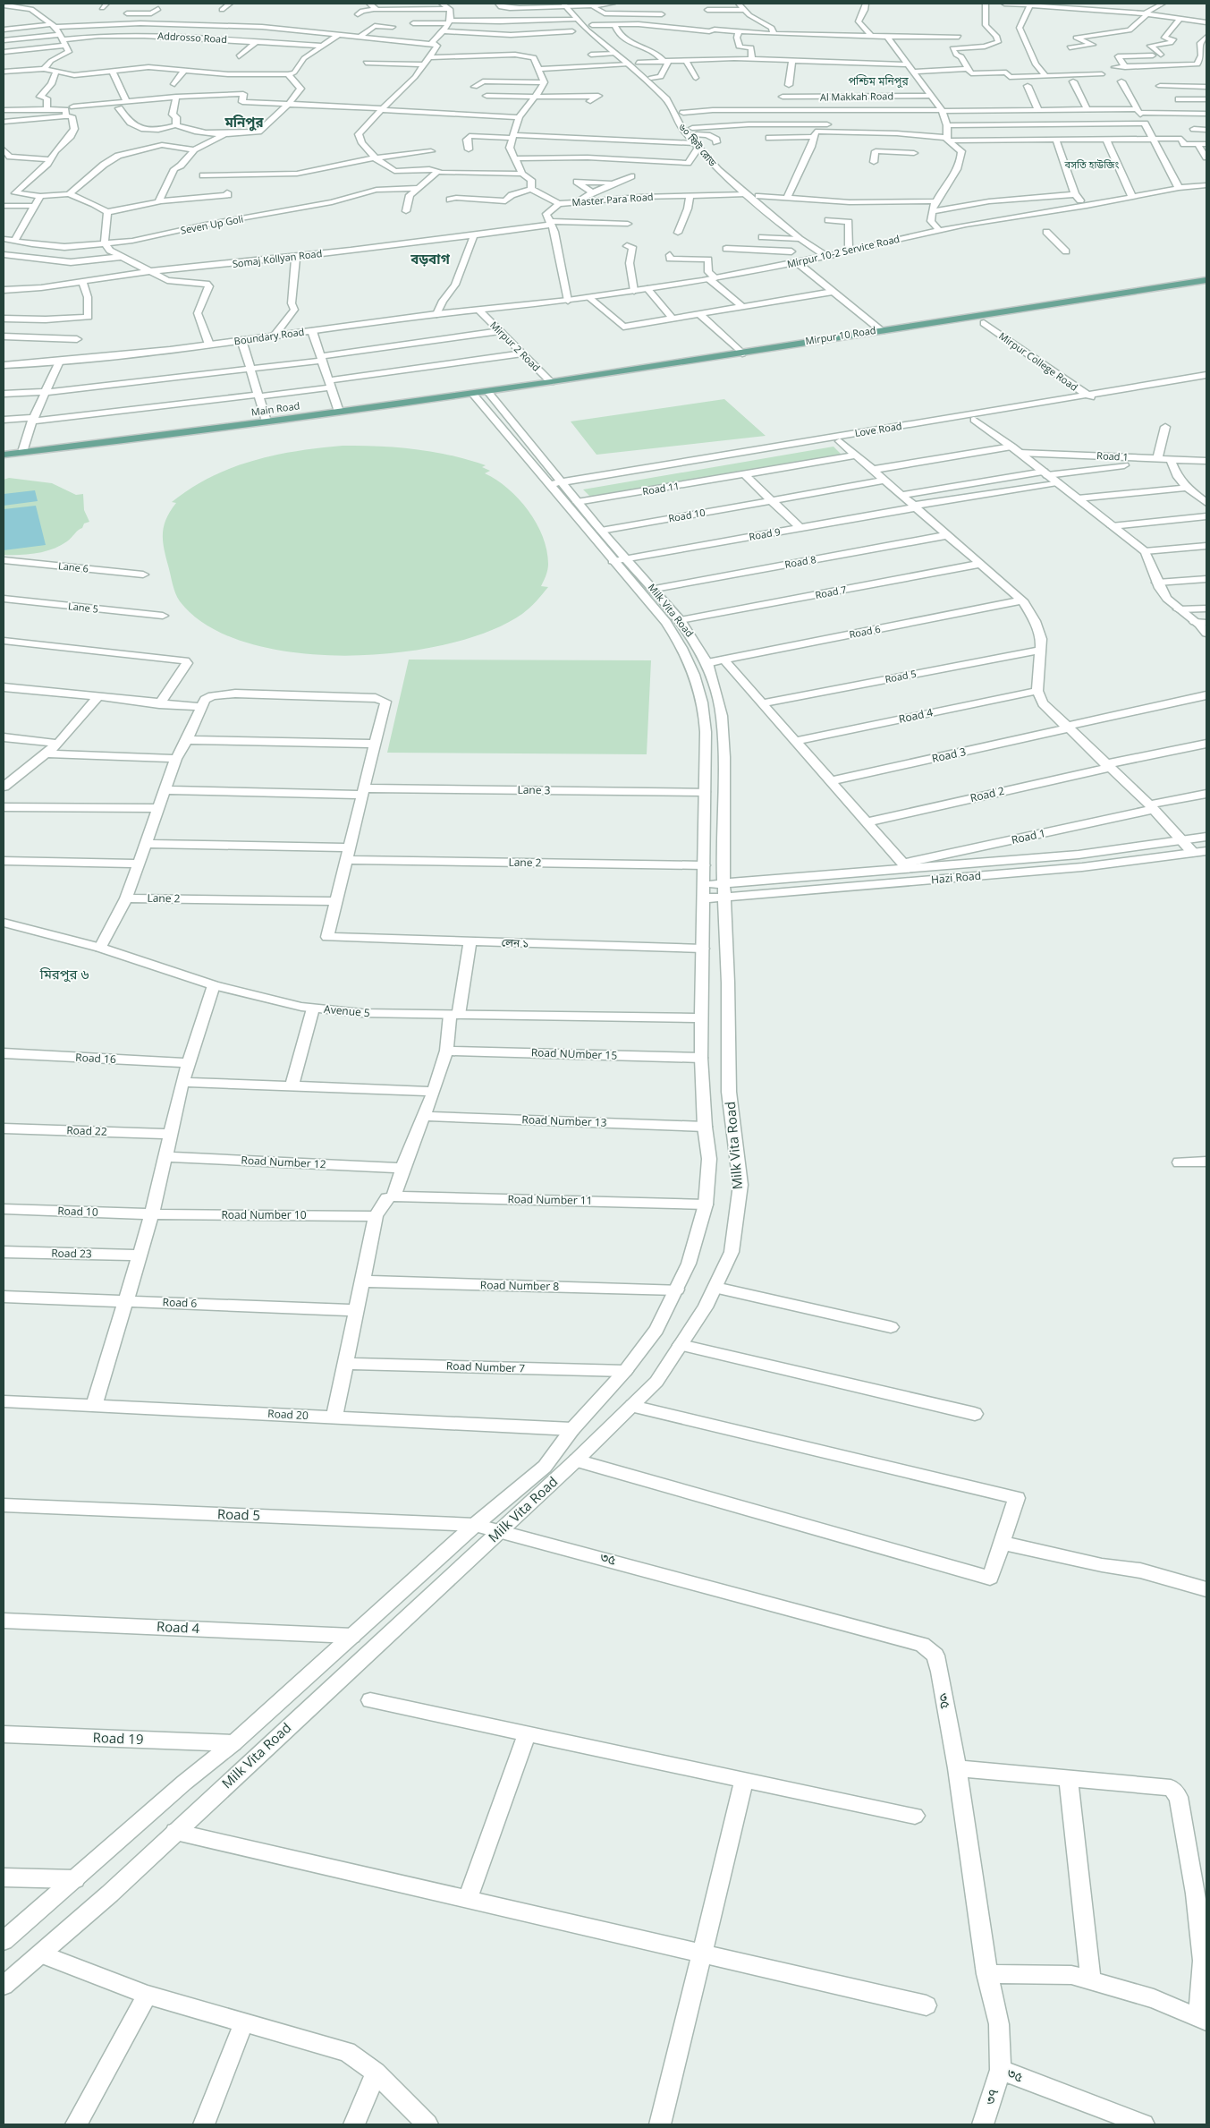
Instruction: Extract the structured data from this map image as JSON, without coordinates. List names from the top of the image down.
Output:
{
  "streets": {
    "main road": ["Mirpur 10 Road", "Main Road"],
    "street": [
      "Addrosso Road",
      "Al Makkah Road",
      "৬০ ফিট রোড",
      "Master Para Road",
      "Seven Up Goli",
      "Mirpur 10-2 Service Road",
      "Somaj Kollyan Road",
      "Boundary Road",
      "Mirpur 2 Road",
      "Mirpur College Road",
      "Love Road",
      "Road 1",
      "Road 11",
      "Road 10",
      "Road 9",
      "Road 8",
      "Lane 6",
      "Road 7",
      "Lane 5",
      "Milk Vita Road",
      "Road 6",
      "Road 5",
      "Road 4",
      "Road 3",
      "Lane 3",
      "Road 2",
      "Lane 2",
      "Hazi Road",
      "লেন ১",
      "Avenue 5",
      "Road NUmber 15",
      "Road 16",
      "Road Number 13",
      "Road 22",
      "Road Number 12",
      "Road Number 11",
      "Road Number 10",
      "Road 23",
      "Road Number 8",
      "Road Number 7",
      "Road 20",
      "৩৫",
      "Road 19",
      "৩৭"
    ]
  },
  "crossings": [
    ["৬০ ফিট রোড", "Master Para Road"],
    ["৬০ ফিট রোড", "Mirpur 10-2 Service Road"],
    ["Master Para Road", "Somaj Kollyan Road"],
    ["Mirpur 10-2 Service Road", "Boundary Road"],
    ["Mirpur 10-2 Service Road", "Mirpur 2 Road"],
    ["Mirpur 10 Road", "Mirpur 2 Road"],
    ["Mirpur 10 Road", "Mirpur College Road"],
    ["Mirpur 10 Road", "Main Road"],
    ["Mirpur 10 Road", "Milk Vita Road"],
    ["Boundary Road", "Mirpur 2 Road"],
    ["Mirpur 2 Road", "Main Road"],
    ["Mirpur College Road", "Love Road"],
    ["Main Road", "Milk Vita Road"],
    ["Love Road", "Milk Vita Road"],
    ["Road 1", "Hazi Road"],
    ["Road 11", "Milk Vita Road"],
    ["Road 10", "Milk Vita Road"],
    ["Road 10", "Road Number 10"],
    ["Road 9", "Milk Vita Road"],
    ["Road 8", "Milk Vita Road"],
    ["Road 7", "Milk Vita Road"],
    ["Milk Vita Road", "Road 6"],
    ["Milk Vita Road", "Road 5"],
    ["Milk Vita Road", "Road 4"],
    ["Milk Vita Road", "Lane 3"],
    ["Milk Vita Road", "Lane 2"],
    ["Milk Vita Road", "Hazi Road"],
    ["Milk Vita Road", "লেন ১"],
    ["Milk Vita Road", "Avenue 5"],
    ["Milk Vita Road", "Road NUmber 15"],
    ["Milk Vita Road", "Road Number 13"],
    ["Milk Vita Road", "Road Number 11"],
    ["Milk Vita Road", "Road Number 8"],
    ["Milk Vita Road", "Road Number 7"],
    ["Milk Vita Road", "Road 20"],
    ["Milk Vita Road", "৩৫"],
    ["Milk Vita Road", "Road 19"],
    ["Road 5", "৩৫"],
    ["Lane 2", "লেন ১"],
    ["৩৫", "৩৭"]
  ],
  "districts": [
    "পশ্চিম মনিপুর",
    "মনিপুর",
    "বসতি হাউজিং",
    "বড়বাগ",
    "মিরপুর ৬"
  ]
}
